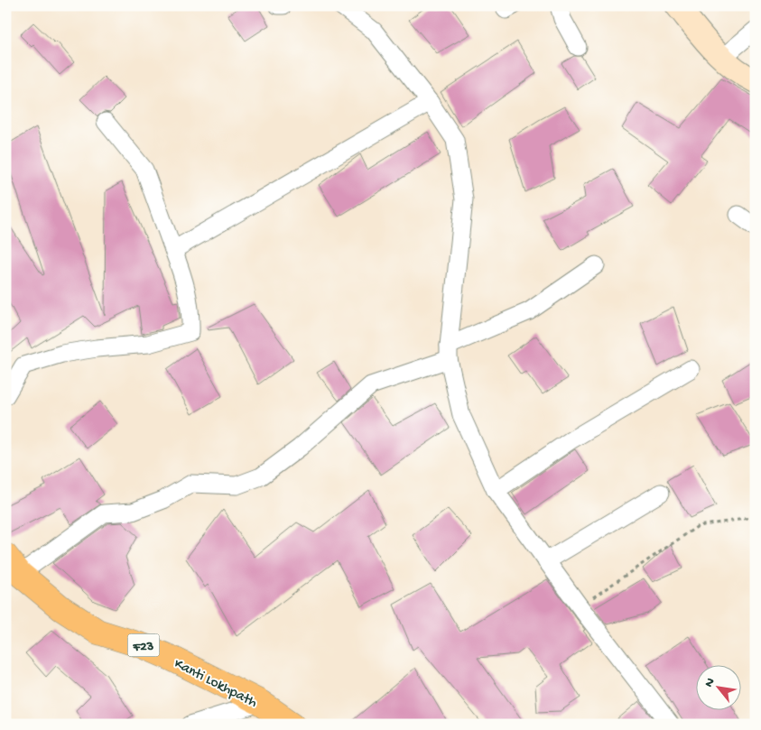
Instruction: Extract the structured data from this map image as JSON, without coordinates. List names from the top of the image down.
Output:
{
  "streets": {
    "main road": ["F23", "Kanti Lokhpath"]
  },
  "north": "top left"
}
